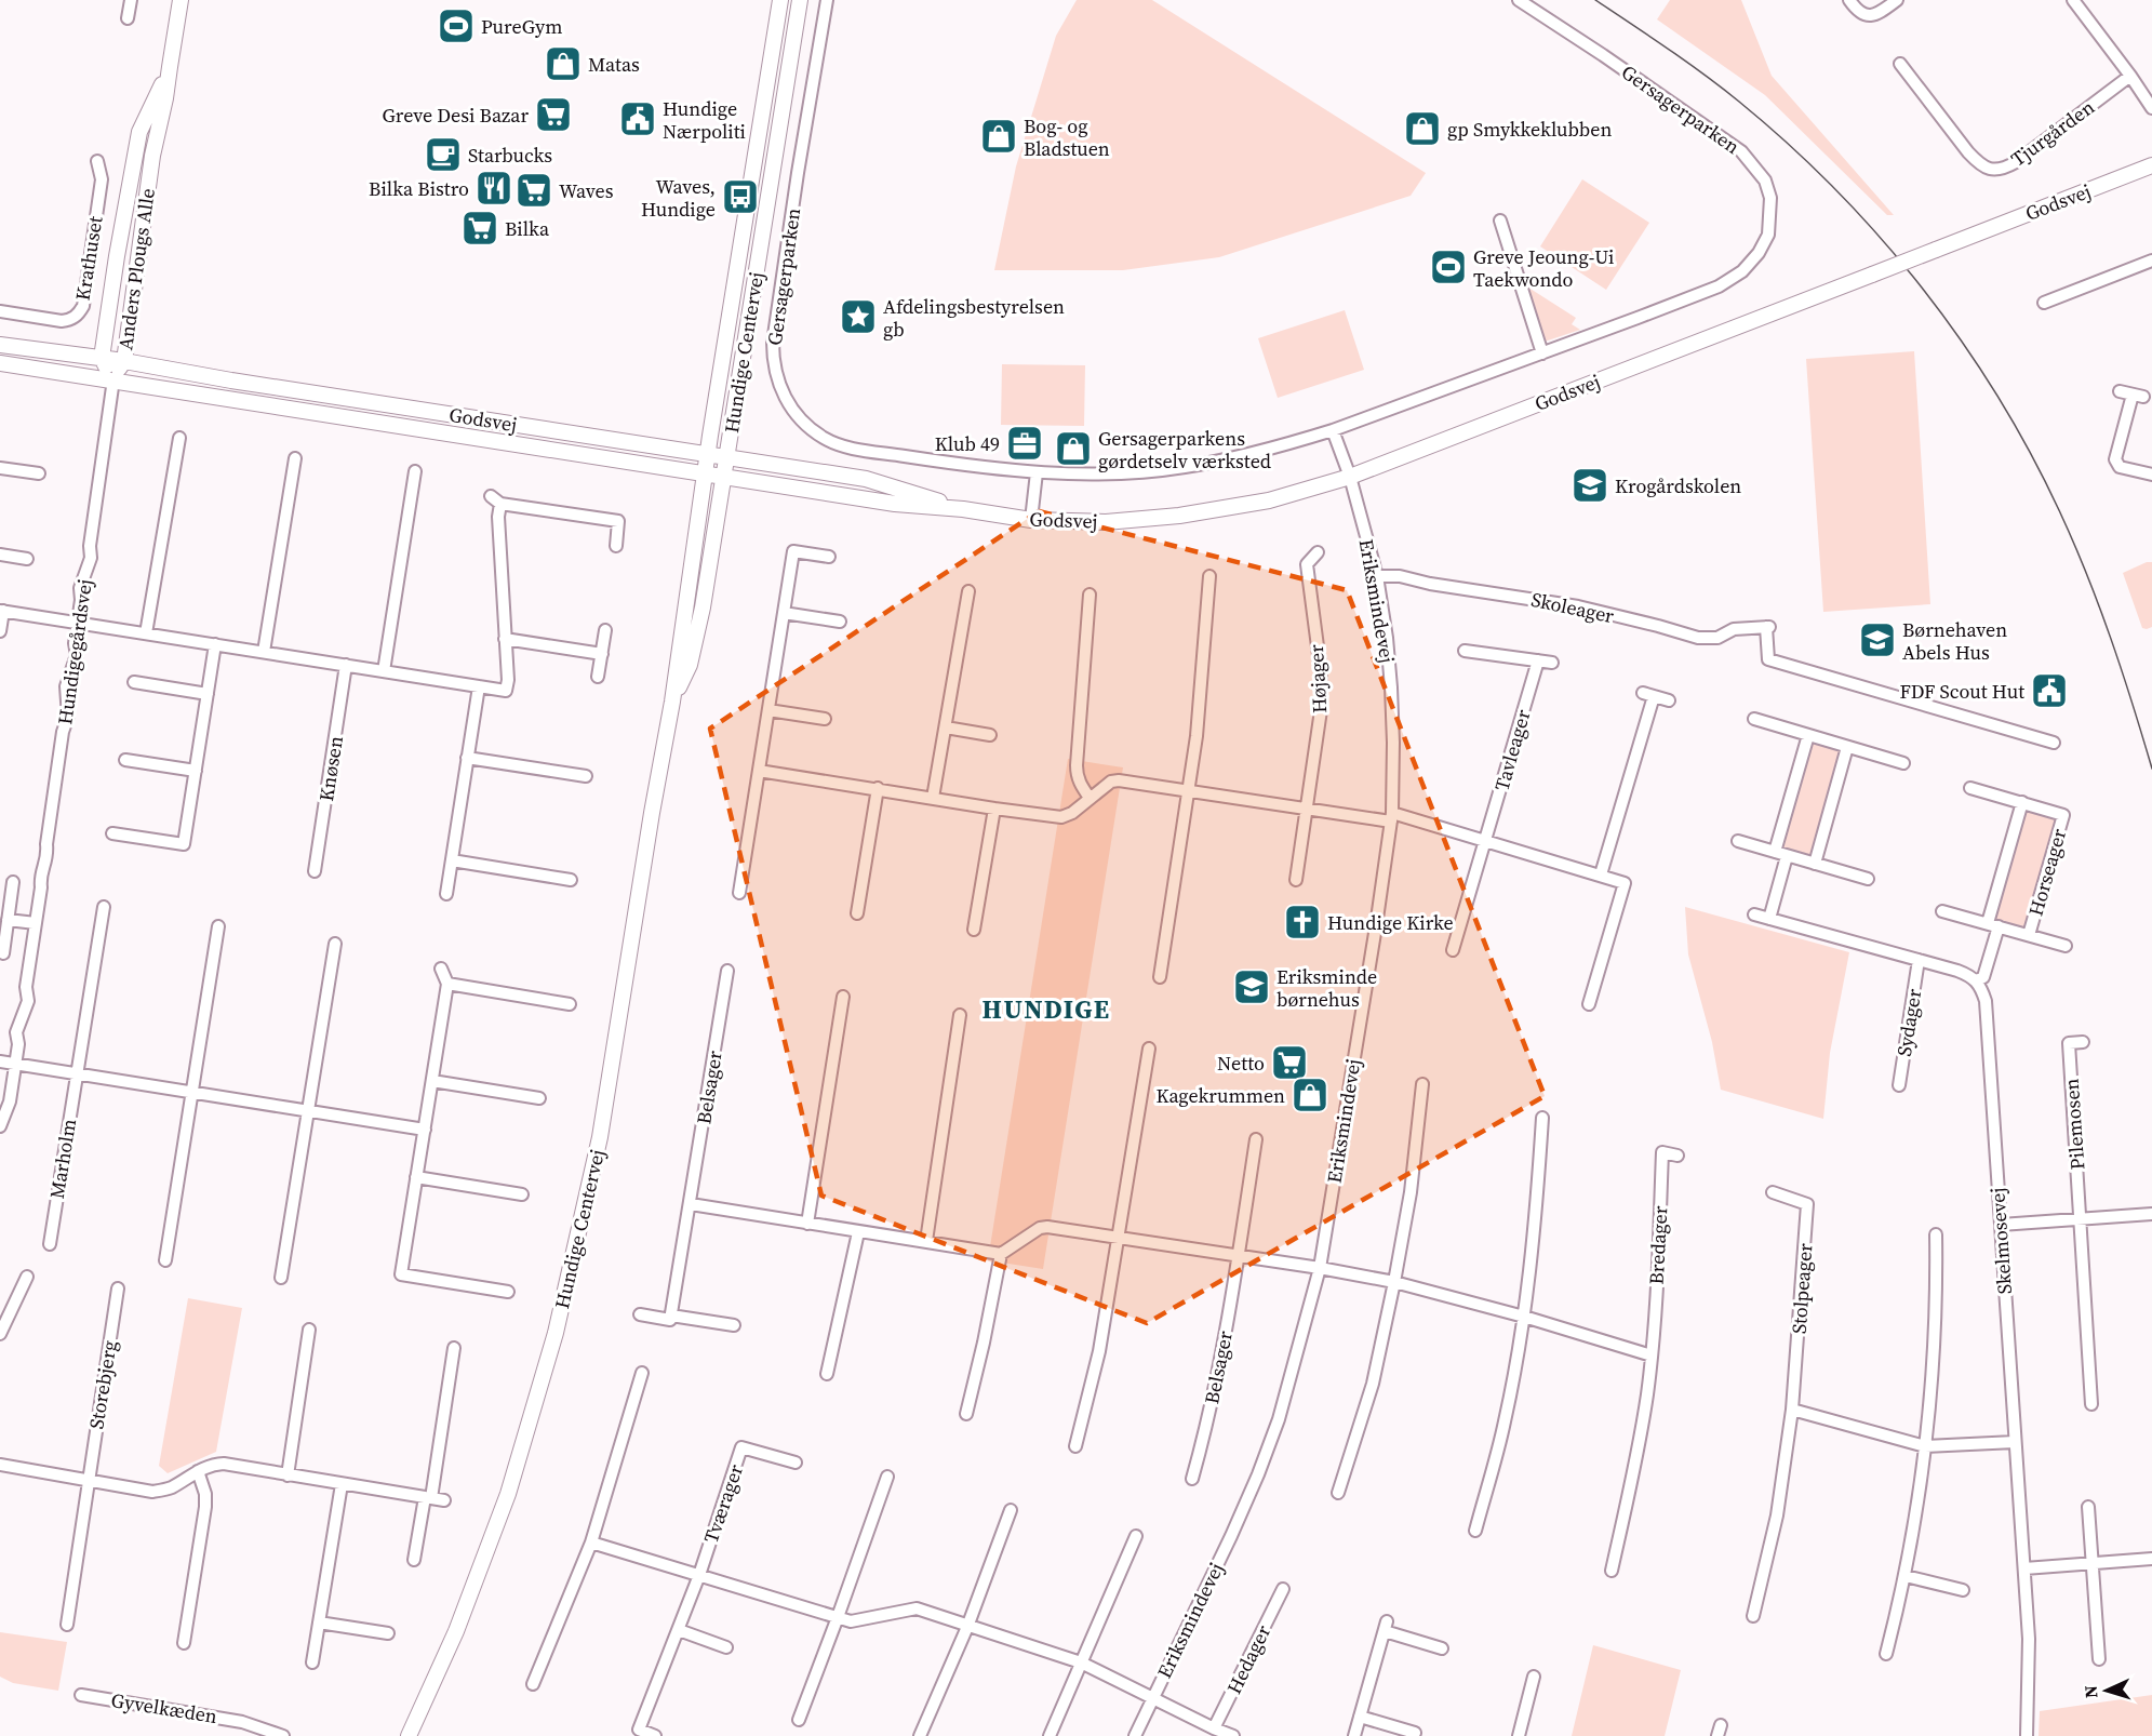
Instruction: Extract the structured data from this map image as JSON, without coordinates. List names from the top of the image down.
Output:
{
  "streets": {
    "street": [
      "Gersagerparken",
      "Tjurgården",
      "Godsvej",
      "Krathuset",
      "Anders Plougs Alle",
      "Hundige Centervej",
      "Eriksmindevej",
      "Skoleager",
      "Hundigegårdsvej",
      "Højager",
      "Tavleager",
      "Knøsen",
      "Horseager",
      "Sydager",
      "Belsager",
      "Pilemosen",
      "Marholm",
      "Skelmosevej",
      "Bredager",
      "Stolpeager",
      "Storebjerg",
      "Tværager",
      "Hedager",
      "Gyvelkæden"
    ]
  },
  "crossings": [
    ["Godsvej", "Anders Plougs Alle"],
    ["Godsvej", "Hundige Centervej"],
    ["Godsvej", "Eriksmindevej"],
    ["Godsvej", "Hundigegårdsvej"],
    ["Anders Plougs Alle", "Hundigegårdsvej"],
    ["Eriksmindevej", "Skoleager"],
    ["Horseager", "Skelmosevej"]
  ],
  "districts": ["HUNDIGE"],
  "places": {
    "sports": ["PureGym", "Greve Jeoung-Ui Taekwondo"],
    "shop": [
      "Matas",
      "gp Smykkeklubben",
      "Bog- og Bladstuen",
      "Gersagerparkens gørdetselv værksted",
      "Kagekrummen"
    ],
    "supermarket": [
      "Greve Desi Bazar",
      "Waves",
      "Bilka",
      "Netto"
    ],
    "public building": ["Hundige Nærpoliti", "FDF Scout Hut"],
    "cafe": ["Starbucks"],
    "restaurant": ["Bilka Bistro"],
    "bus stop": ["Waves, Hundige"],
    "place": ["Afdelingsbestyrelsen gb"],
    "office": ["Klub 49"],
    "school or university": ["Krogårdskolen", "Børnehaven Abels Hus", "Eriksminde børnehus"],
    "church": ["Hundige Kirke"]
  },
  "north": "left"
}
